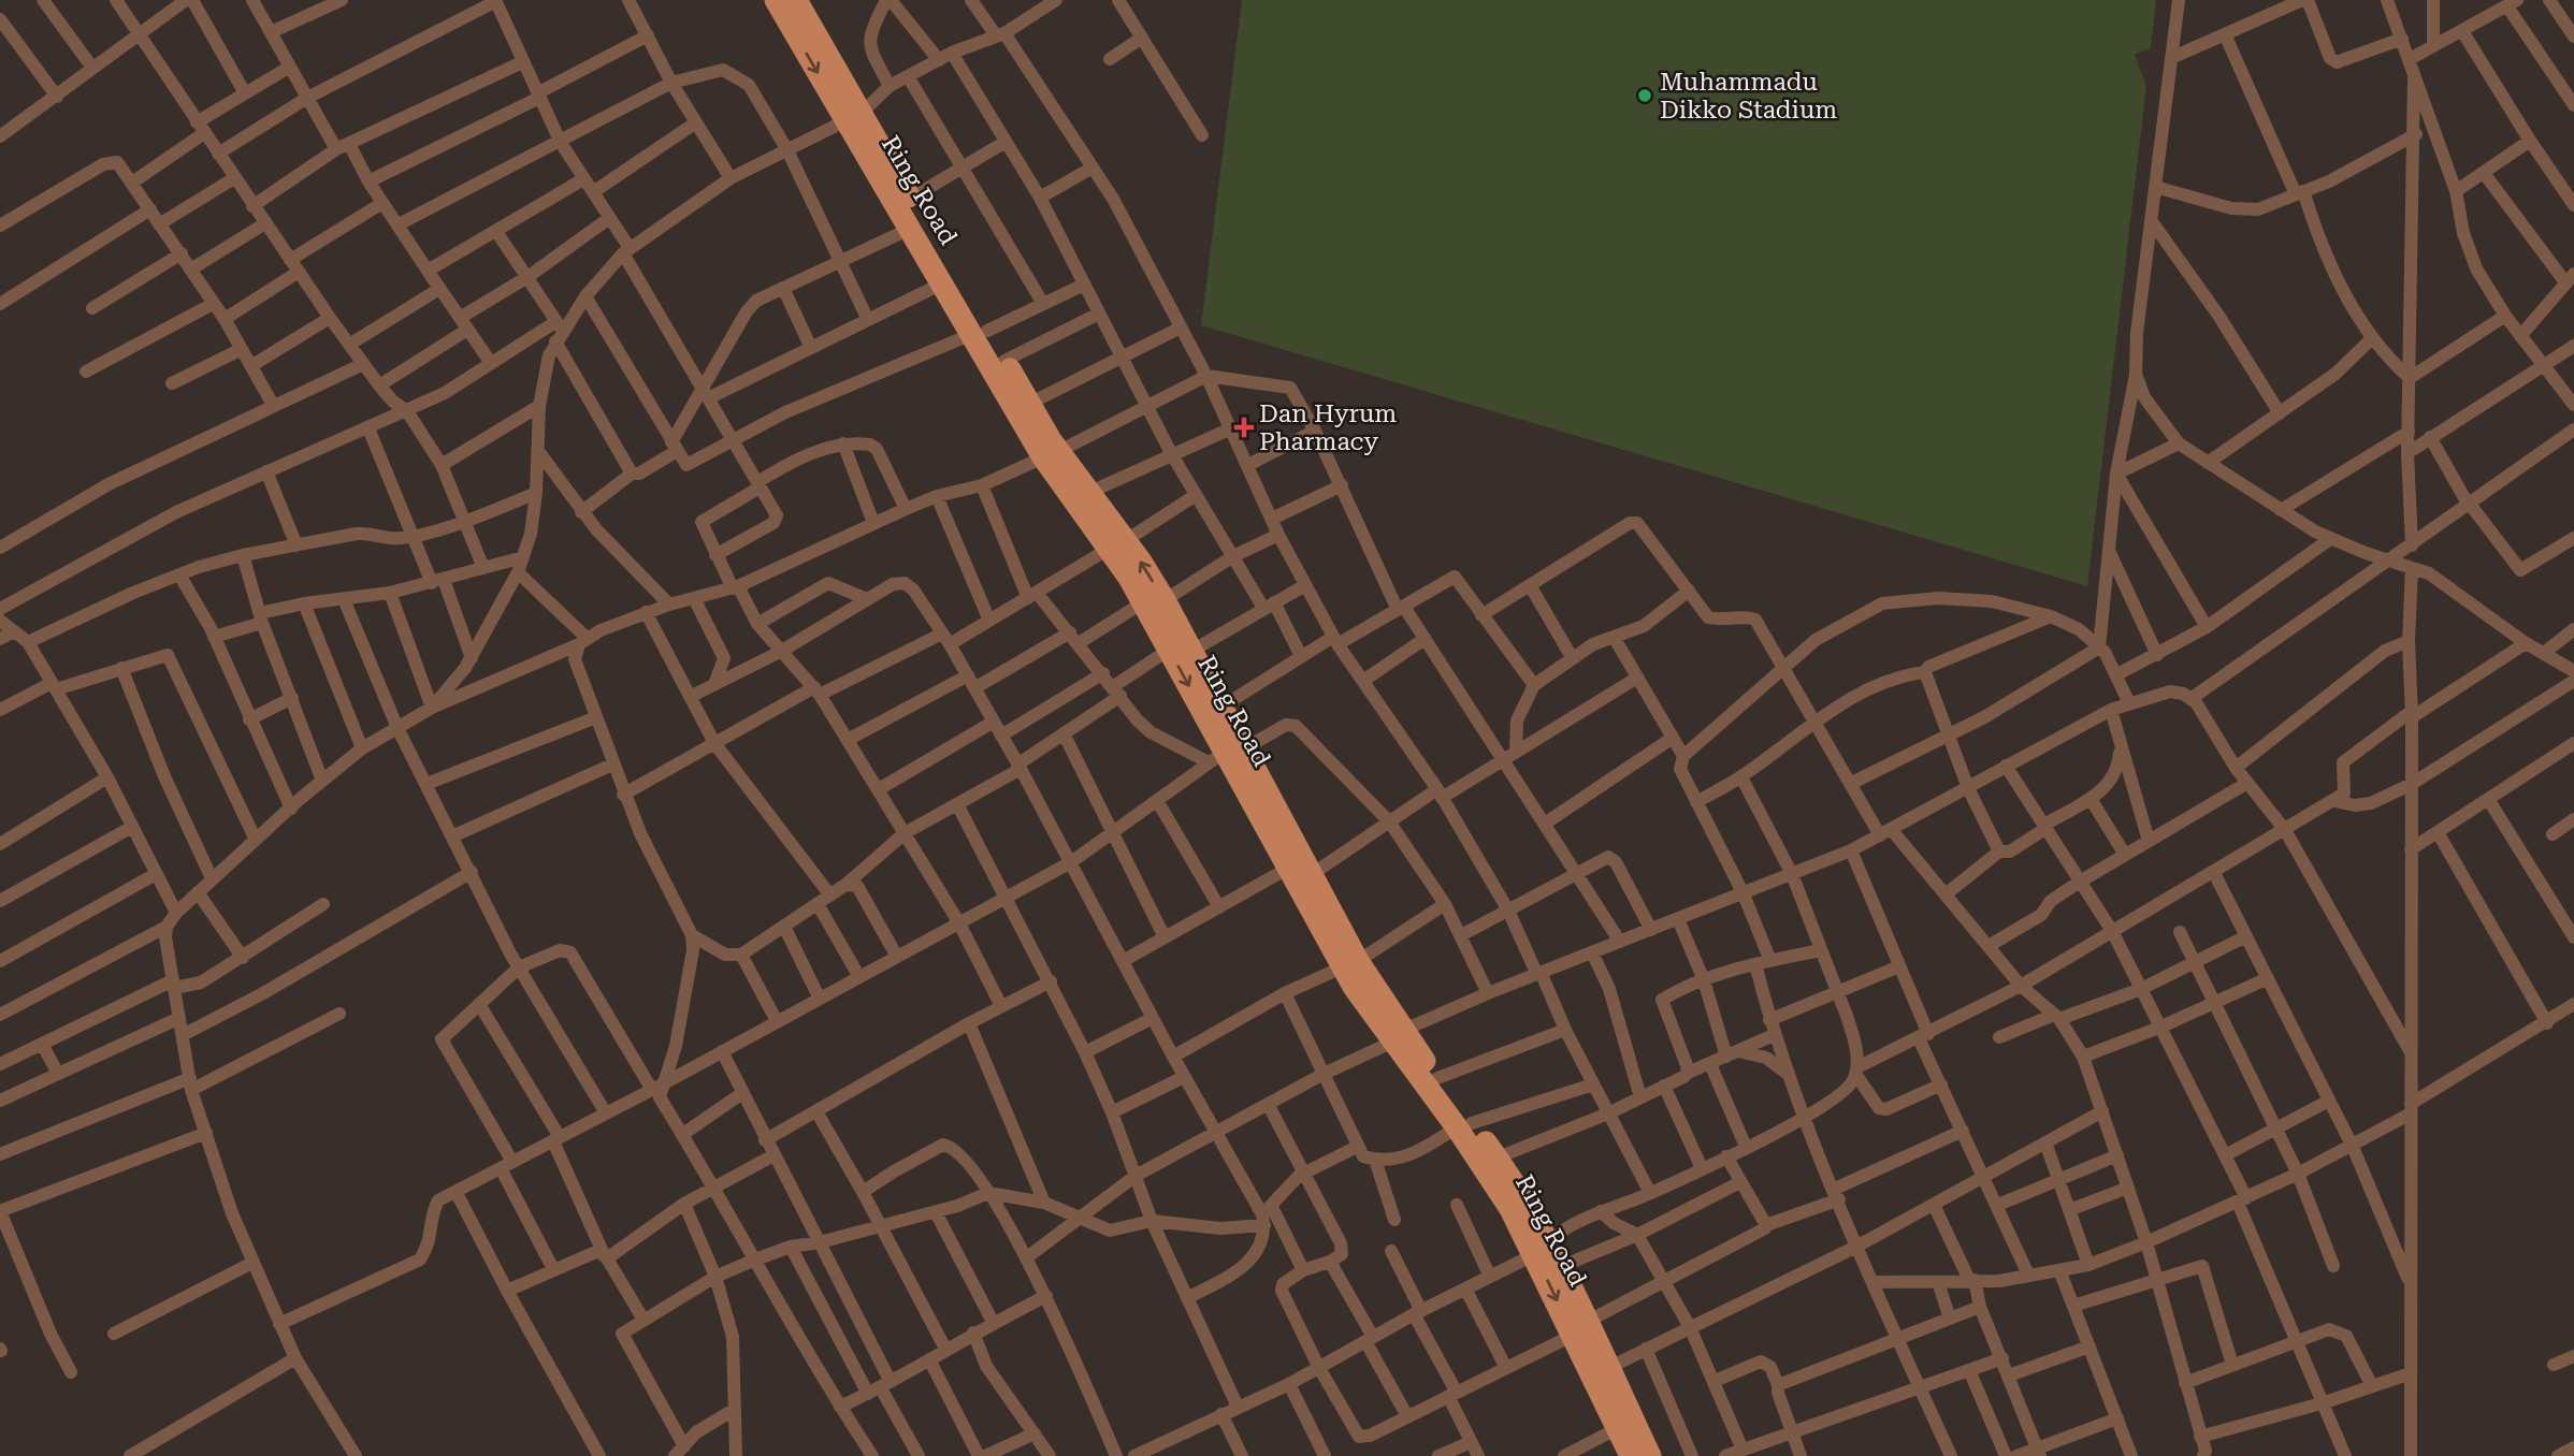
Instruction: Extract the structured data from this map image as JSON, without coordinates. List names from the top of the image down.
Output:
{
  "streets": {
    "main road": ["Ring Road"]
  },
  "places": {
    "other": ["Muhammadu Dikko Stadium"],
    "health": ["Dan Hyrum Pharmacy"]
  }
}
